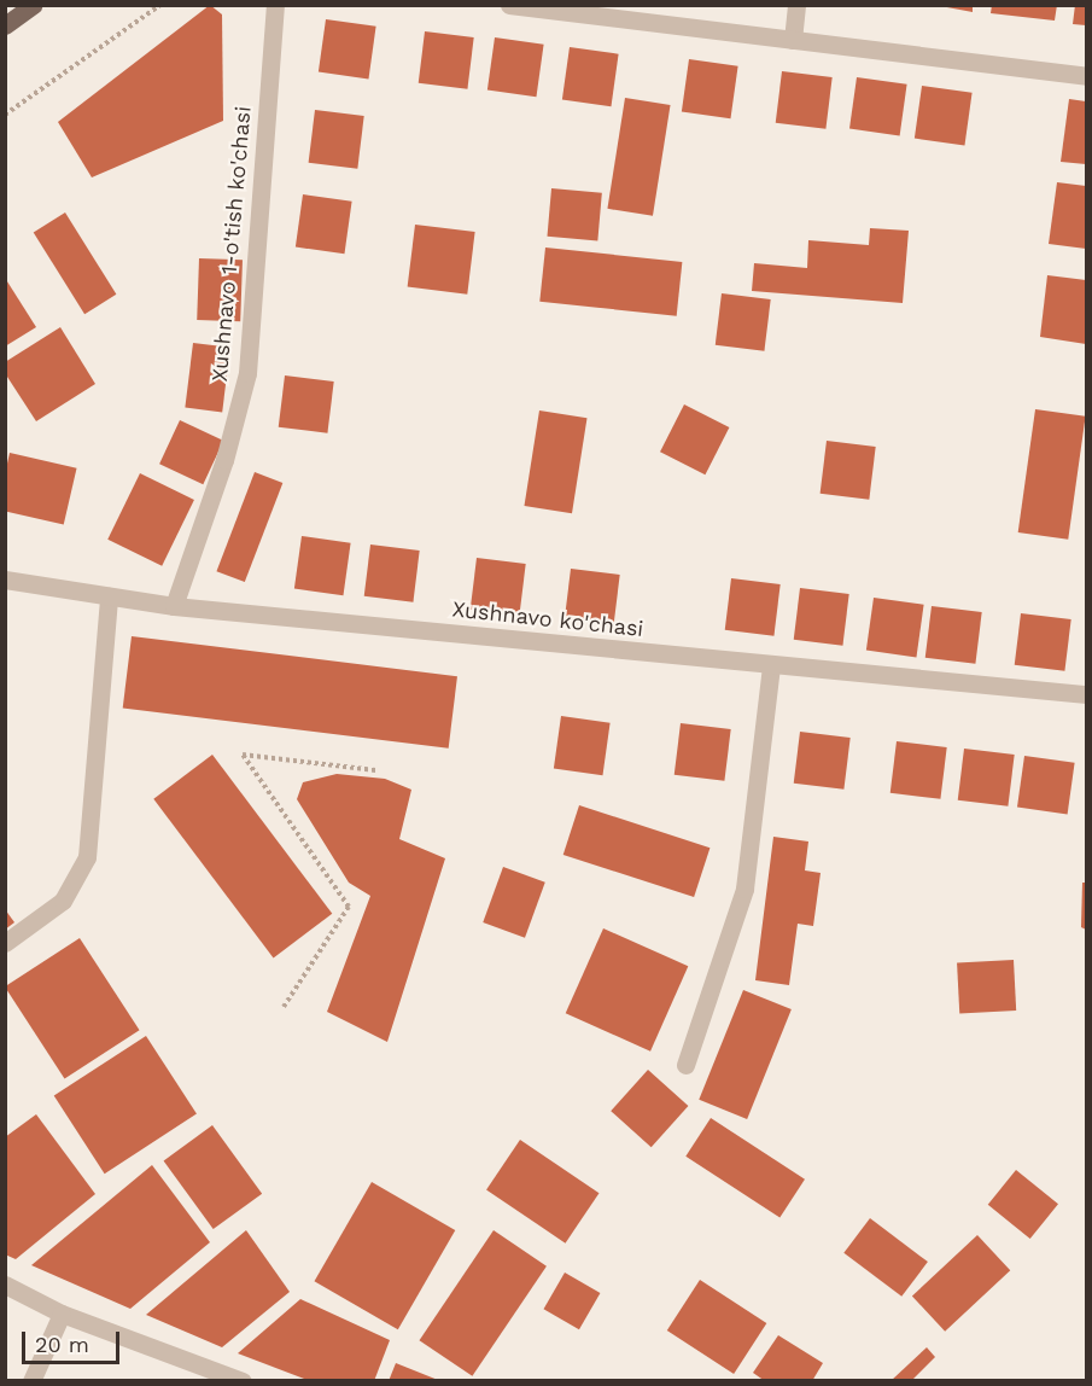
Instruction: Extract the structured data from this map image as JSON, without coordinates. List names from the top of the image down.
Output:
{
  "streets": {
    "street": ["Xushnavo 1-o'tish ko'chasi", "Xushnavo ko'chasi"]
  },
  "crossings": [
    ["Xushnavo 1-o'tish ko'chasi", "Xushnavo ko'chasi"]
  ],
  "scale_bar": "20 m"
}
